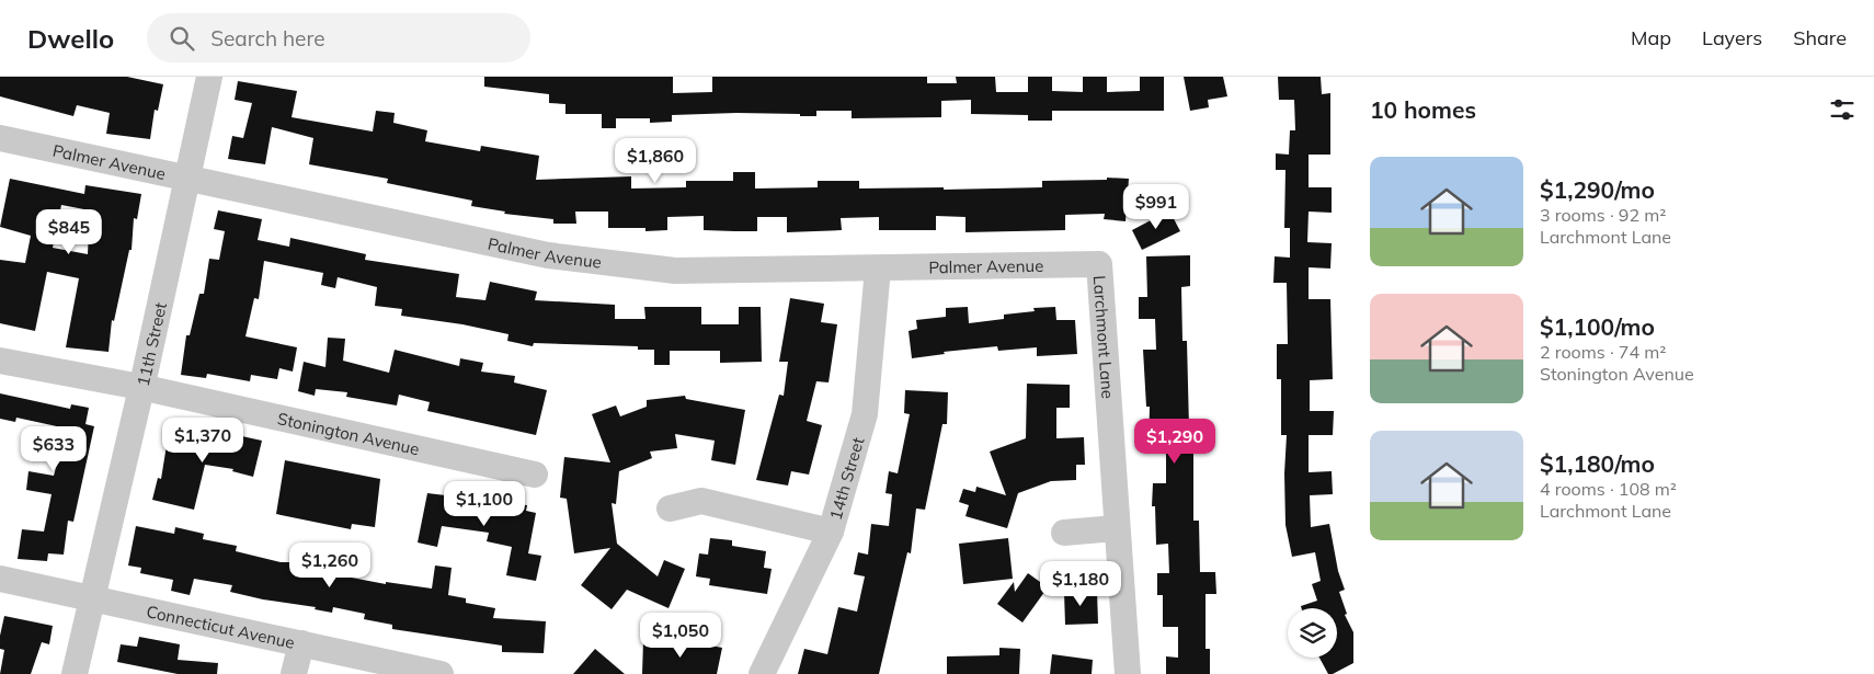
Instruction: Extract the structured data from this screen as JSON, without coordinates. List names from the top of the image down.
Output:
{
  "streets": {
    "street": [
      "Palmer Avenue",
      "Larchmont Lane",
      "11th Street",
      "Stonington Avenue",
      "14th Street",
      "Connecticut Avenue"
    ]
  },
  "crossings": [
    ["Palmer Avenue", "Larchmont Lane"],
    ["Palmer Avenue", "11th Street"],
    ["Palmer Avenue", "14th Street"],
    ["11th Street", "Stonington Avenue"],
    ["11th Street", "Connecticut Avenue"]
  ],
  "page": {
    "header": "Dwello",
    "search": "Search here",
    "nav": ["Map", "Layers", "Share"],
    "heading": "10 homes",
    "price": [
      "$1,860",
      "$991",
      "$845",
      "$1,370",
      "$1,290",
      "$633",
      "$1,100",
      "$1,260",
      "$1,180",
      "$1,050"
    ],
    "list": [
      {
        "name": "$1,290/mo",
        "note": "3 rooms · 92 m² · Larchmont Lane"
      },
      {
        "name": "$1,100/mo",
        "note": "2 rooms · 74 m² · Stonington Avenue"
      },
      {
        "name": "$1,180/mo",
        "note": "4 rooms · 108 m² · Larchmont Lane"
      }
    ]
  }
}
